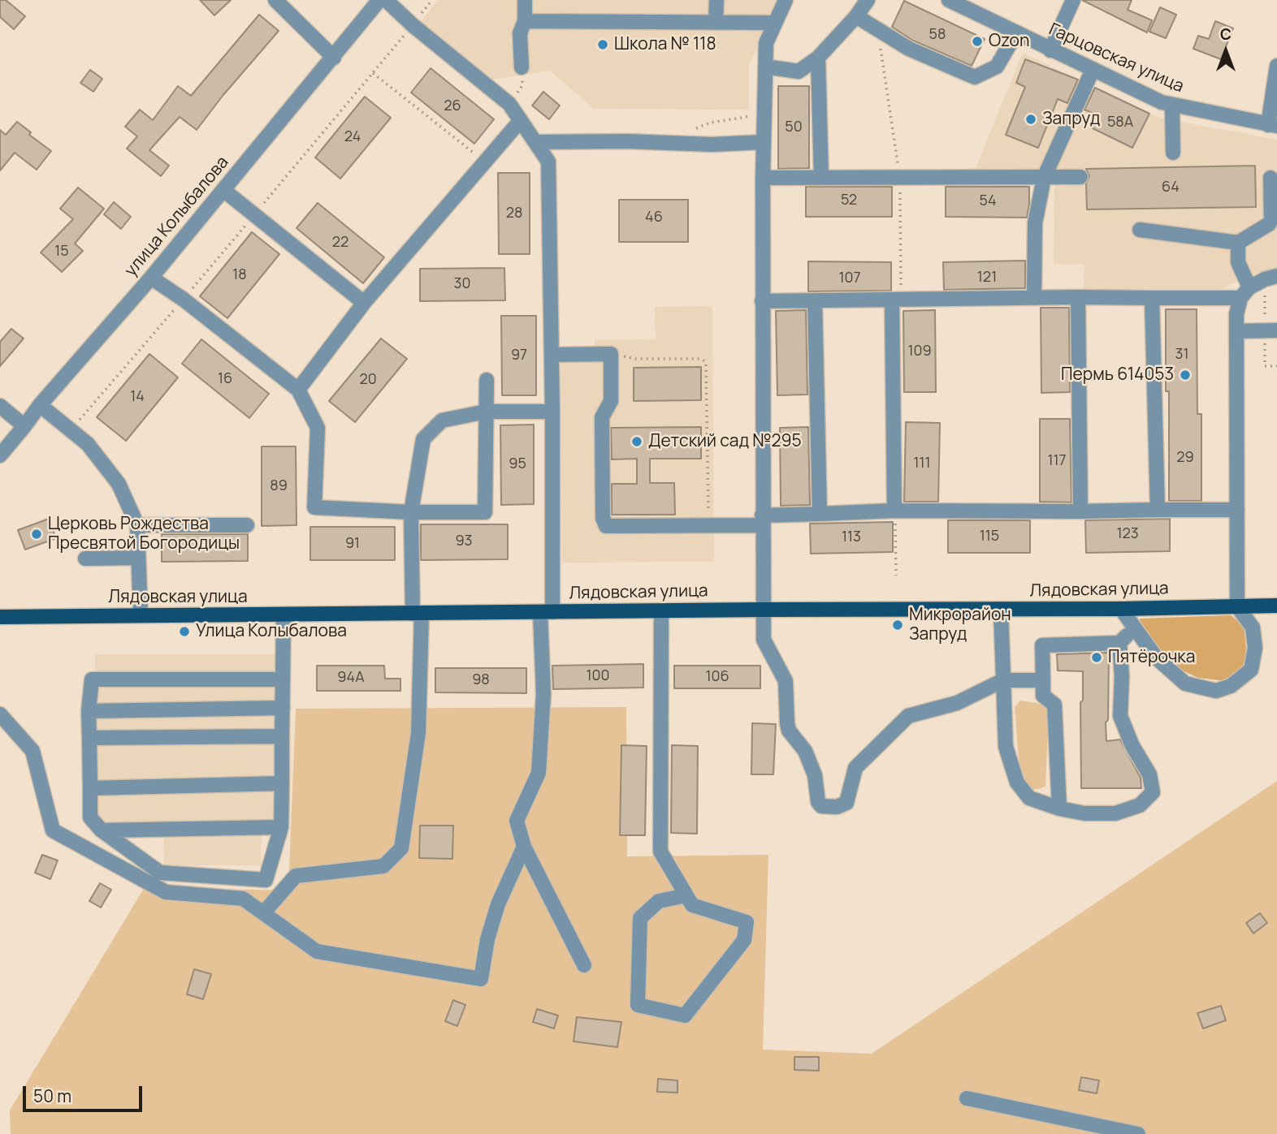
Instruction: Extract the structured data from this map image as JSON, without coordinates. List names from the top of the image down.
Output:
{
  "streets": {
    "main road": ["Лядовская улица"],
    "street": ["Гарцовская улица", "улица Колыбалова"]
  },
  "places": [
    "Ozon",
    "Школа № 118",
    "Запруд",
    "Пермь 614053",
    "Детский сад №295",
    "Церковь Рождества Пресвятой Богородицы",
    "Микрорайон Запруд",
    "Улица Колыбалова",
    "Пятёрочка"
  ],
  "house_numbers": [
    "58",
    "26",
    "58А",
    "50",
    "24",
    "64",
    "52",
    "54",
    "28",
    "46",
    "22",
    "15",
    "18",
    "121",
    "107",
    "30",
    "109",
    "31",
    "97",
    "16",
    "20",
    "14",
    "29",
    "117",
    "111",
    "95",
    "89",
    "123",
    "115",
    "113",
    "93",
    "91",
    "100",
    "106",
    "94А",
    "98"
  ],
  "scale_bar": "50 m",
  "north": "top"
}
